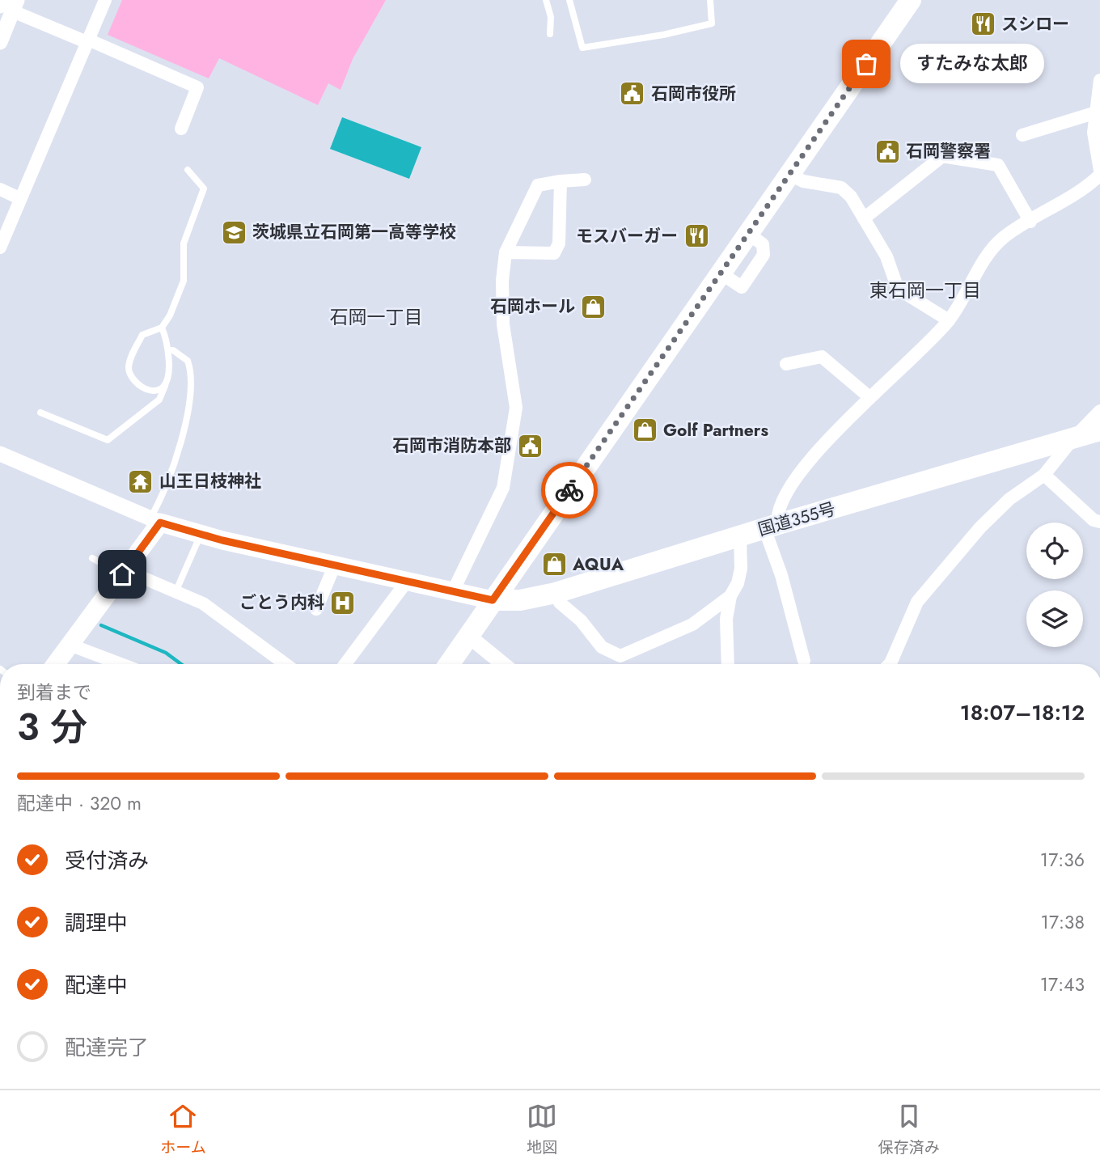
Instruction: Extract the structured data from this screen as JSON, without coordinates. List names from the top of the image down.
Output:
{
  "streets": {
    "highway": ["国道355号"]
  },
  "districts": ["東石岡一丁目", "石岡一丁目"],
  "places": {
    "restaurant": ["スシロー", "モスバーガー"],
    "other": ["すたみな太郎"],
    "public building": ["石岡市役所", "石岡警察署", "石岡市消防本部"],
    "school or university": ["茨城県立石岡第一高等学校"],
    "shop": ["石岡ホール", "Golf Partners", "AQUA"],
    "temple": ["山王日枝神社"],
    "hospital": ["ごとう内科"]
  },
  "page": {
    "bubble": "すたみな太郎",
    "heading": ["3 分", "到着まで", "18:07–18:12"],
    "bar": "配達中 · 320 m",
    "list": [
      ["受付済み", "17:36"],
      ["調理中", "17:38"],
      ["配達中", "17:43"],
      "配達完了"
    ],
    "tabs": ["ホーム", "地図", "保存済み"]
  }
}
